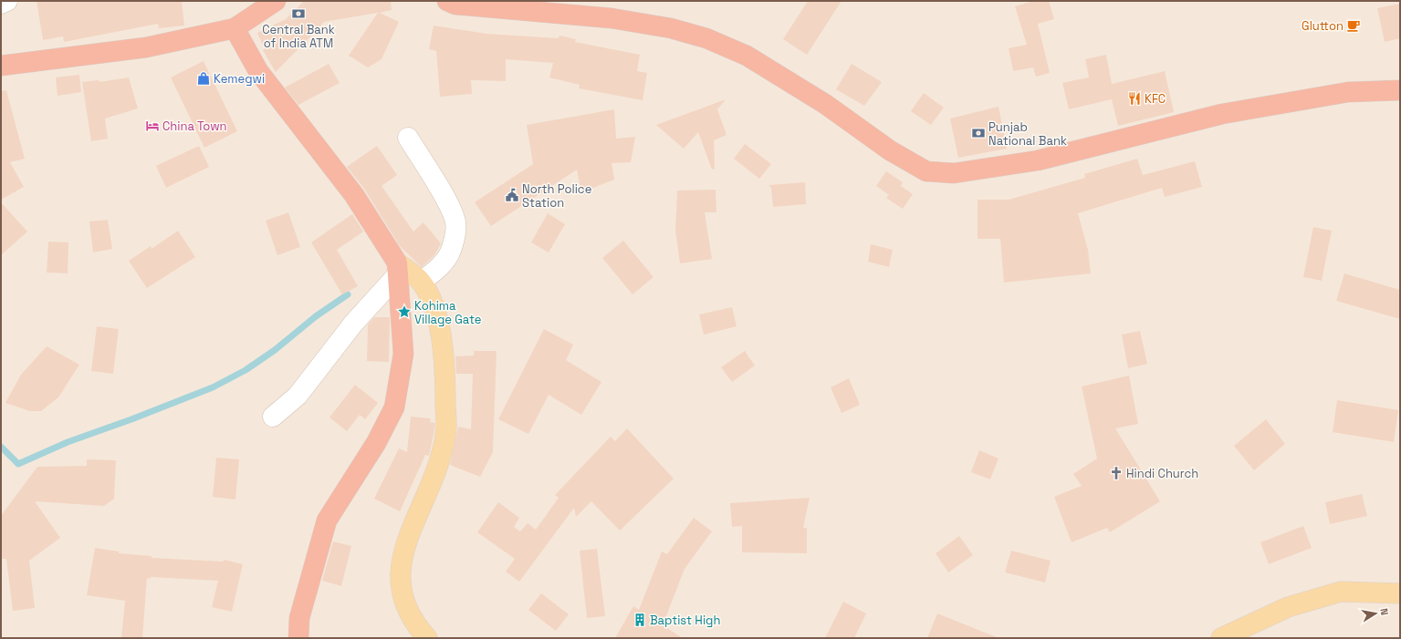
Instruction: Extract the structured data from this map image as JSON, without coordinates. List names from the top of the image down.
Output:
{
  "places": {
    "bank": ["Central Bank of India ATM", "Punjab National Bank"],
    "cafe": ["Glutton"],
    "shop": ["Kemegwi"],
    "restaurant": ["KFC"],
    "hotel": ["China Town"],
    "public building": ["North Police Station"],
    "place": ["Kohima Village Gate"],
    "church": ["Hindi Church"],
    "building": ["Baptist High"]
  },
  "north": "right"
}
